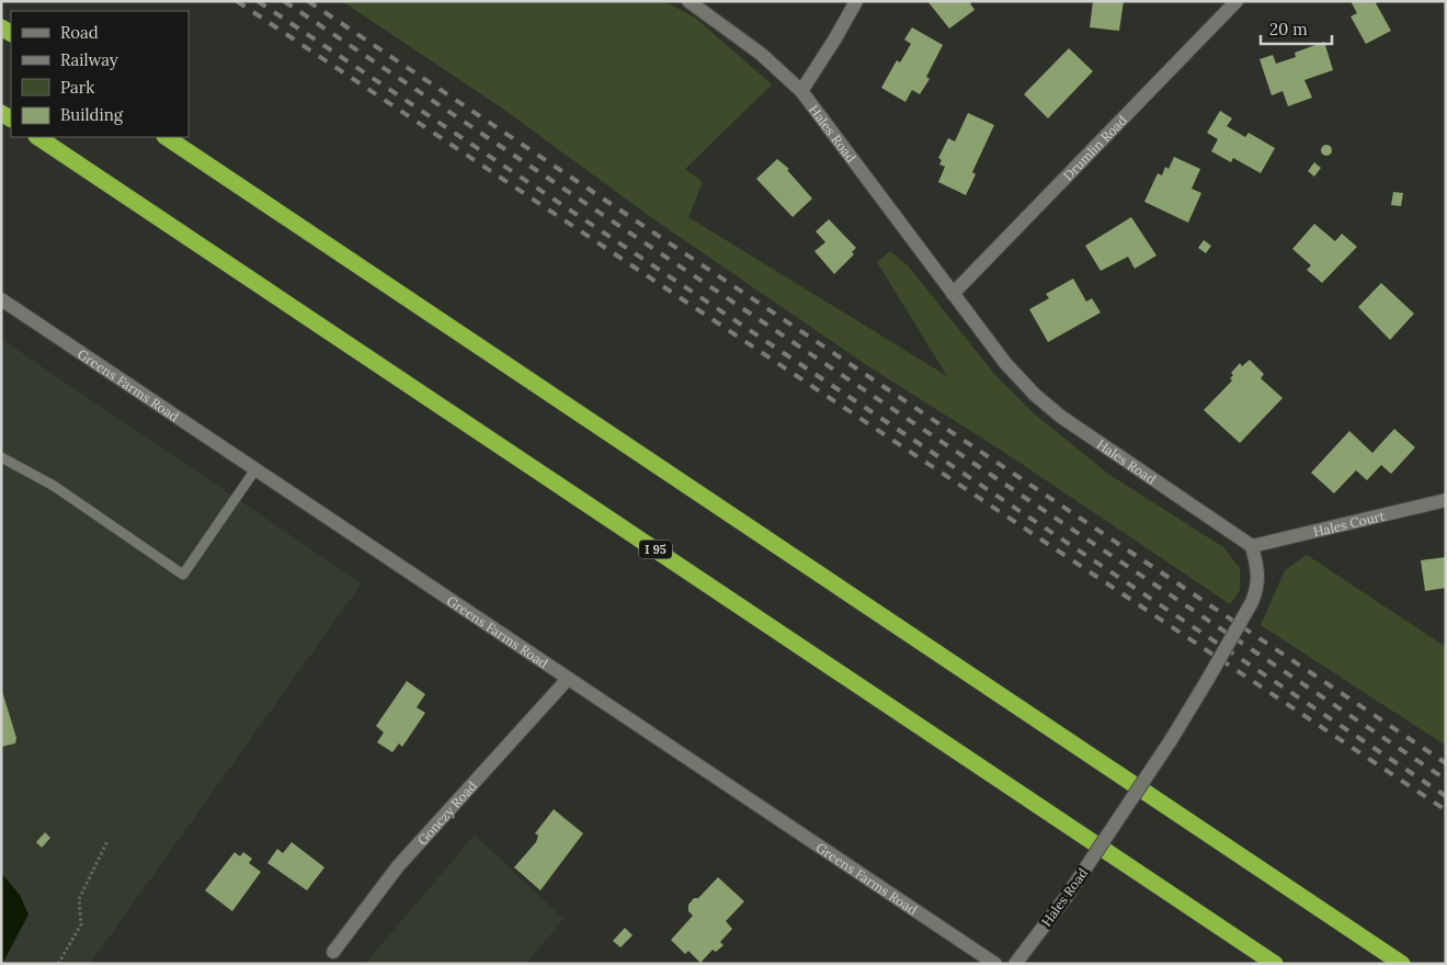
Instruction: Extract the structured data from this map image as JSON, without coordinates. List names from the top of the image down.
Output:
{
  "streets": {
    "highway": ["I 95"],
    "street": [
      "Hales Road",
      "Drumlin Road",
      "Greens Farms Road",
      "Hales Court",
      "Gonczy Road"
    ]
  },
  "crossings": [
    ["Hales Road", "Drumlin Road"],
    ["Hales Road", "Hales Court"],
    ["Greens Farms Road", "Gonczy Road"]
  ],
  "legend": [
    "Road",
    "Railway",
    "Park",
    "Building"
  ],
  "scale_bar": "20 m"
}
